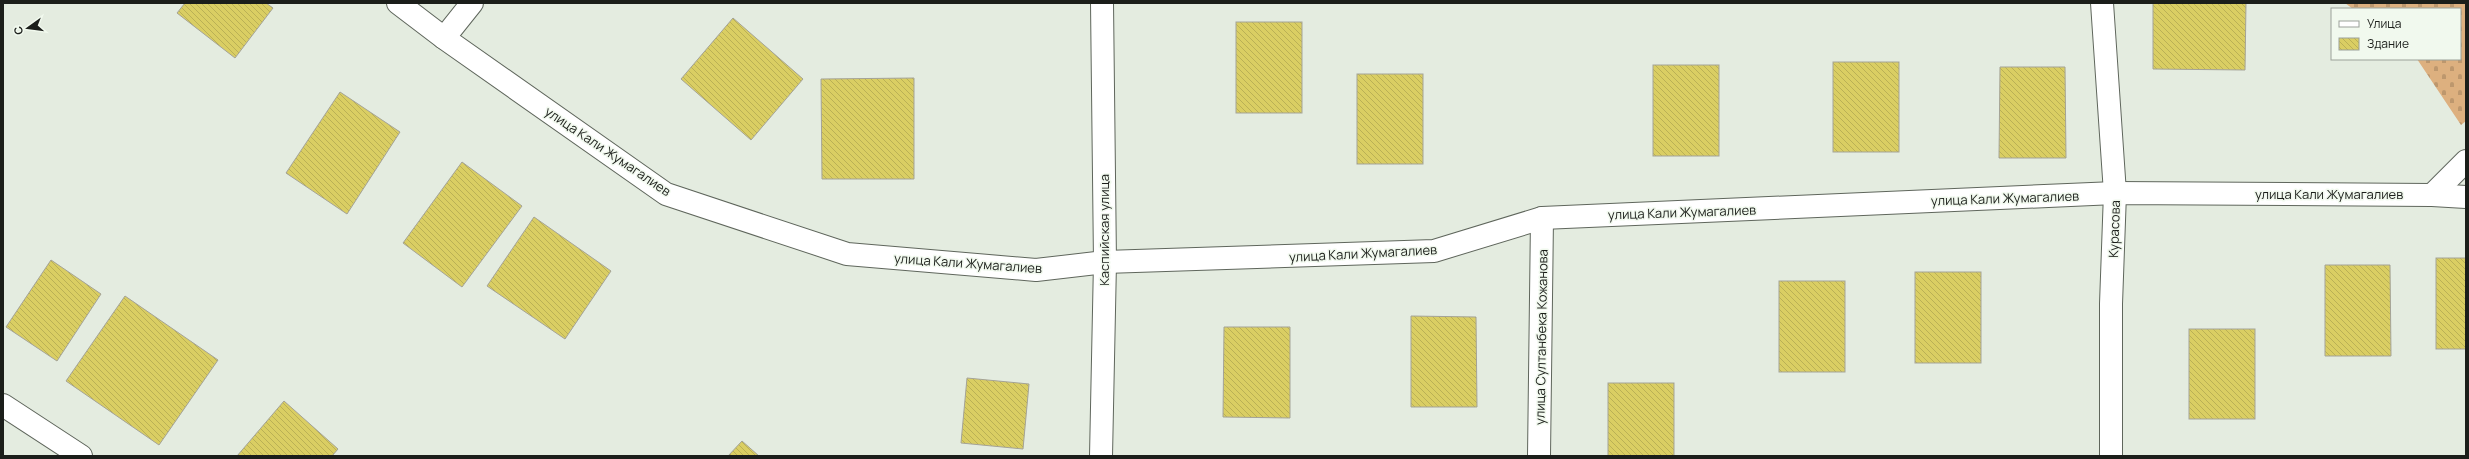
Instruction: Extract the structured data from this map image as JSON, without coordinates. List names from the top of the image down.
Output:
{
  "streets": {
    "street": [
      "улица Кали Жумагалиев",
      "Курасова",
      "Каспийская улица",
      "улица Султанбека Кожанова"
    ]
  },
  "crossings": [
    ["улица Кали Жумагалиев", "Курасова"],
    ["улица Кали Жумагалиев", "Каспийская улица"],
    ["улица Кали Жумагалиев", "улица Султанбека Кожанова"]
  ],
  "legend": ["Улица", "Здание"],
  "north": "left"
}
